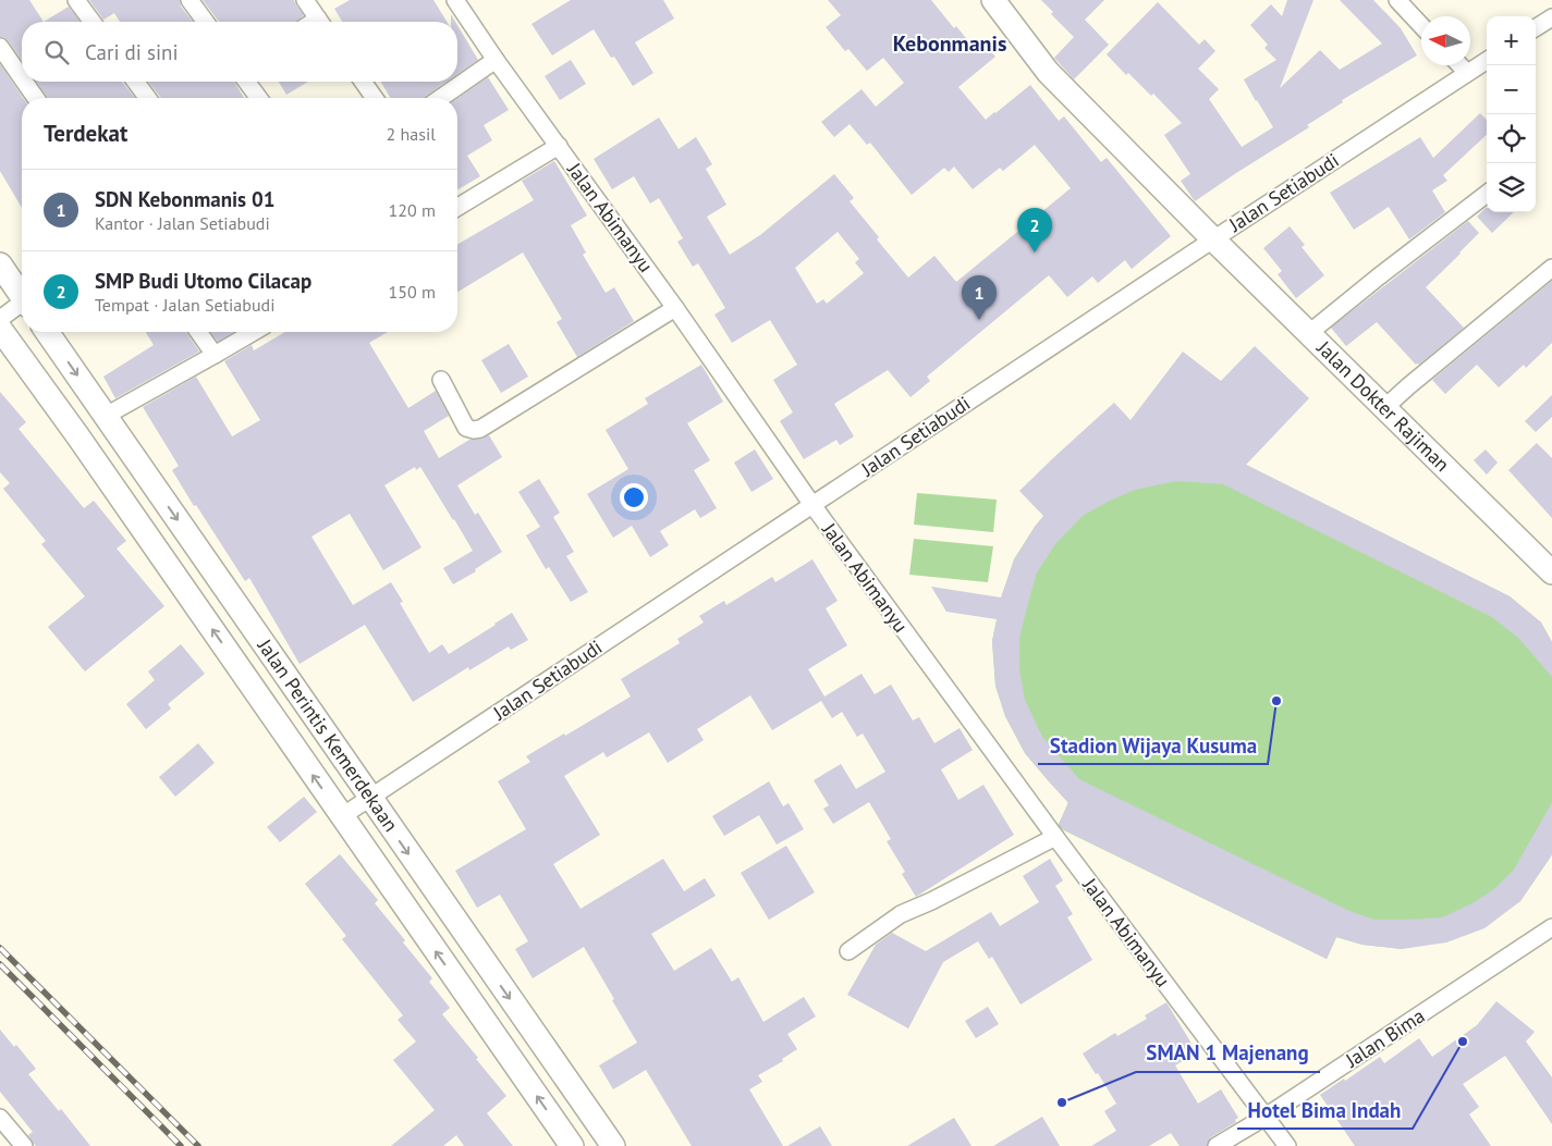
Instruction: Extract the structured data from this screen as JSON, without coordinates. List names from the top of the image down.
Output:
{
  "streets": {
    "main road": ["Jalan Dokter Rajiman", "Jalan Perintis Kemerdekaan"],
    "street": ["Jalan Setiabudi", "Jalan Abimanyu", "Jalan Bima"]
  },
  "crossings": [
    ["Jalan Setiabudi", "Jalan Abimanyu"],
    ["Jalan Setiabudi", "Jalan Dokter Rajiman"],
    ["Jalan Setiabudi", "Jalan Perintis Kemerdekaan"],
    ["Jalan Abimanyu", "Jalan Bima"]
  ],
  "districts": ["Kebonmanis"],
  "places": ["Stadion Wijaya Kusuma", "Hotel Bima Indah", "SMAN 1 Majenang"],
  "north": "left",
  "page": {
    "map_buttons": ["+", "−"],
    "search": "Cari di sini",
    "heading": ["Terdekat", "2 hasil"],
    "list": [
      {
        "mark": "1",
        "name": "SDN Kebonmanis 01",
        "note": "Kantor · Jalan Setiabudi",
        "value": "120 m"
      },
      {
        "mark": "2",
        "name": "SMP Budi Utomo Cilacap",
        "note": "Tempat · Jalan Setiabudi",
        "value": "150 m"
      }
    ],
    "pins": ["2", "1"]
  }
}
